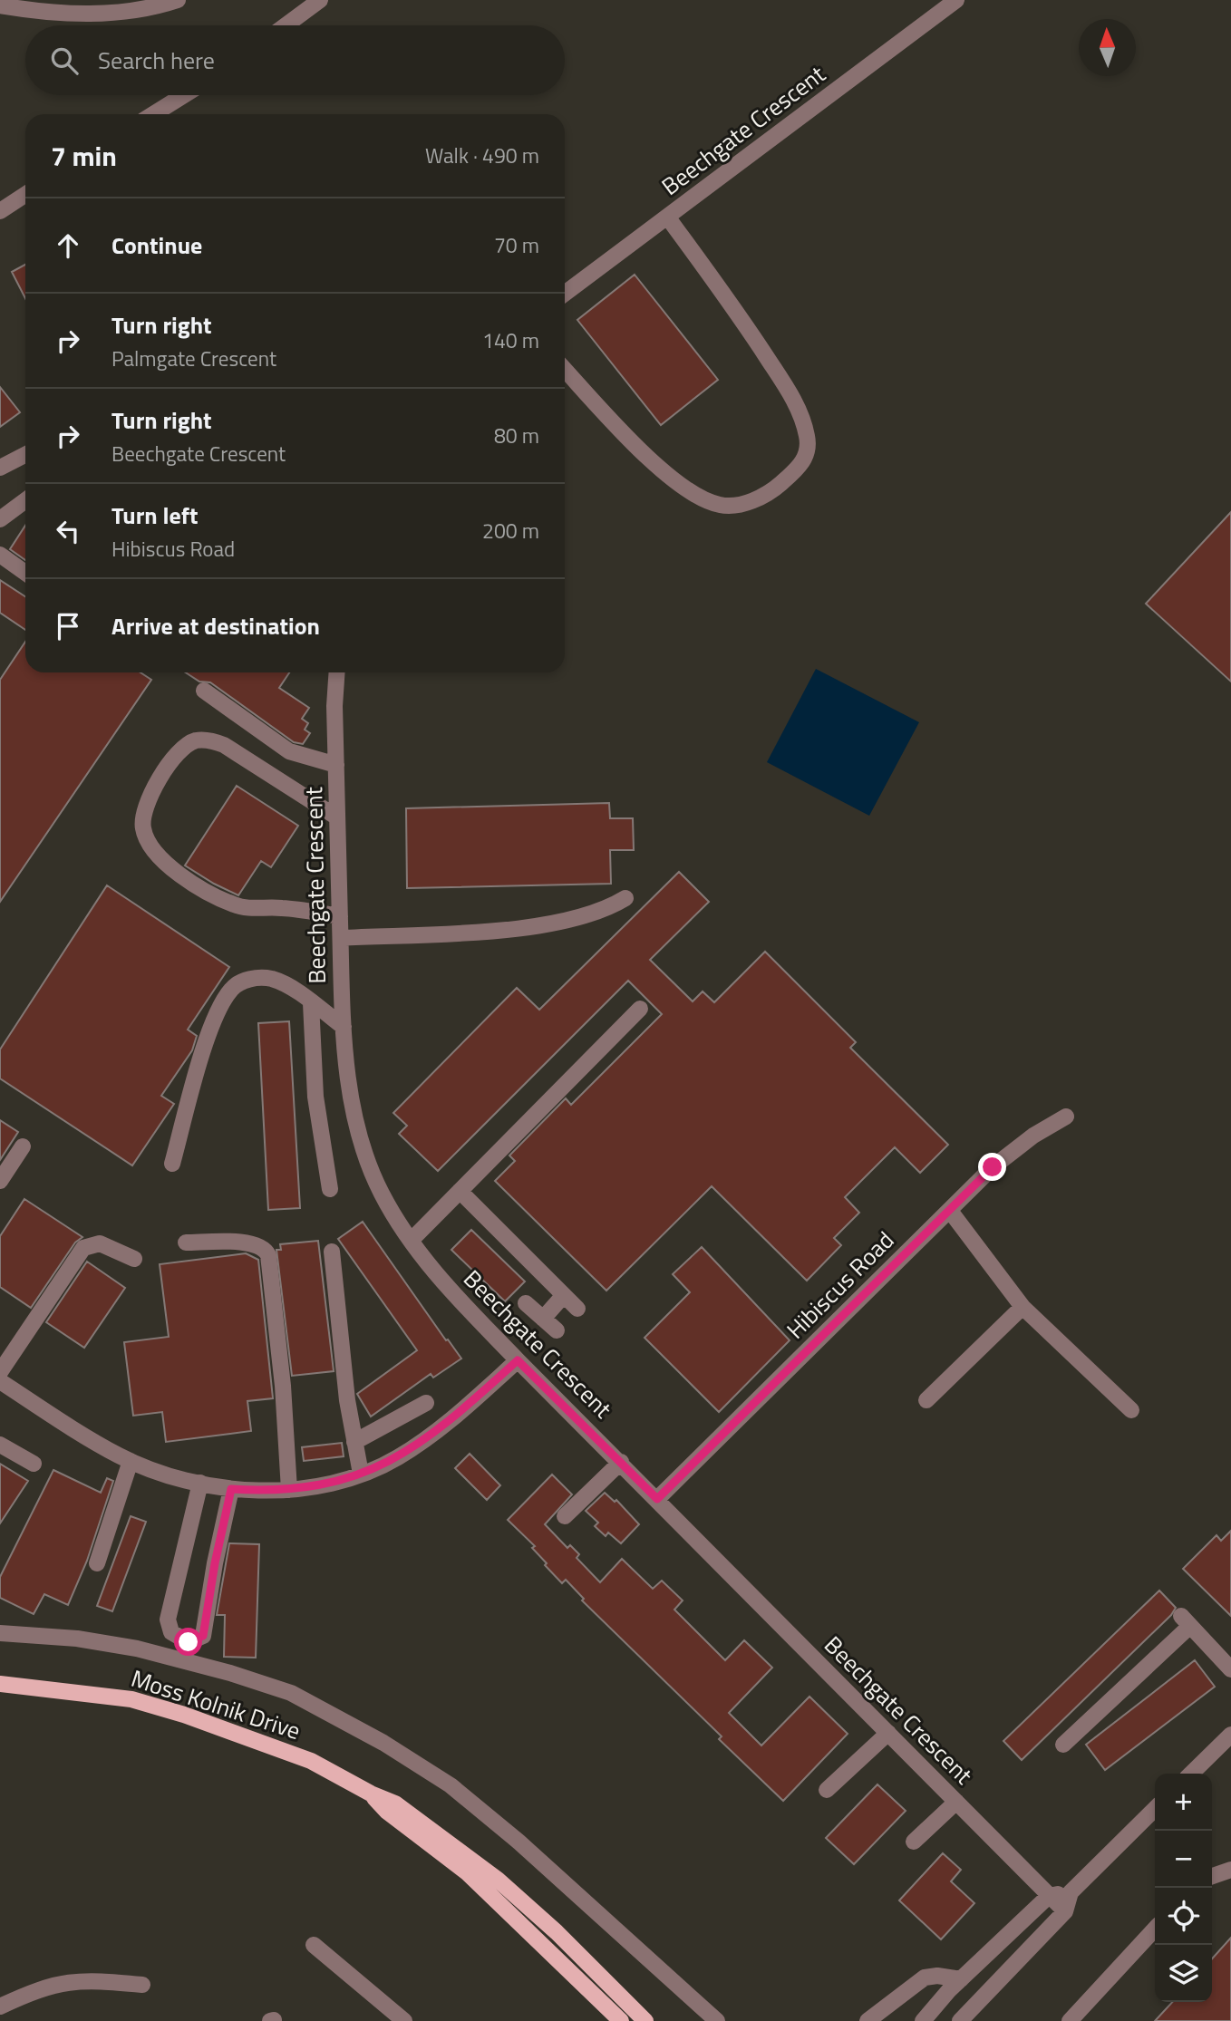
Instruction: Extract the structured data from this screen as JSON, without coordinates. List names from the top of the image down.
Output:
{
  "streets": {
    "main road": ["Moss Kolnik Drive"],
    "street": ["Beechgate Crescent", "Hibiscus Road"]
  },
  "crossings": [
    ["Beechgate Crescent", "Hibiscus Road"]
  ],
  "north": "top",
  "page": {
    "search": "Search here",
    "heading": ["7 min", "Walk · 490 m"],
    "list": [
      ["Continue", "70 m"],
      ["Turn right", "Palmgate Crescent", "140 m"],
      ["Turn right", "Beechgate Crescent", "80 m"],
      ["Turn left", "Hibiscus Road", "200 m"],
      "Arrive at destination"
    ],
    "map_buttons": ["+", "−"]
  }
}
